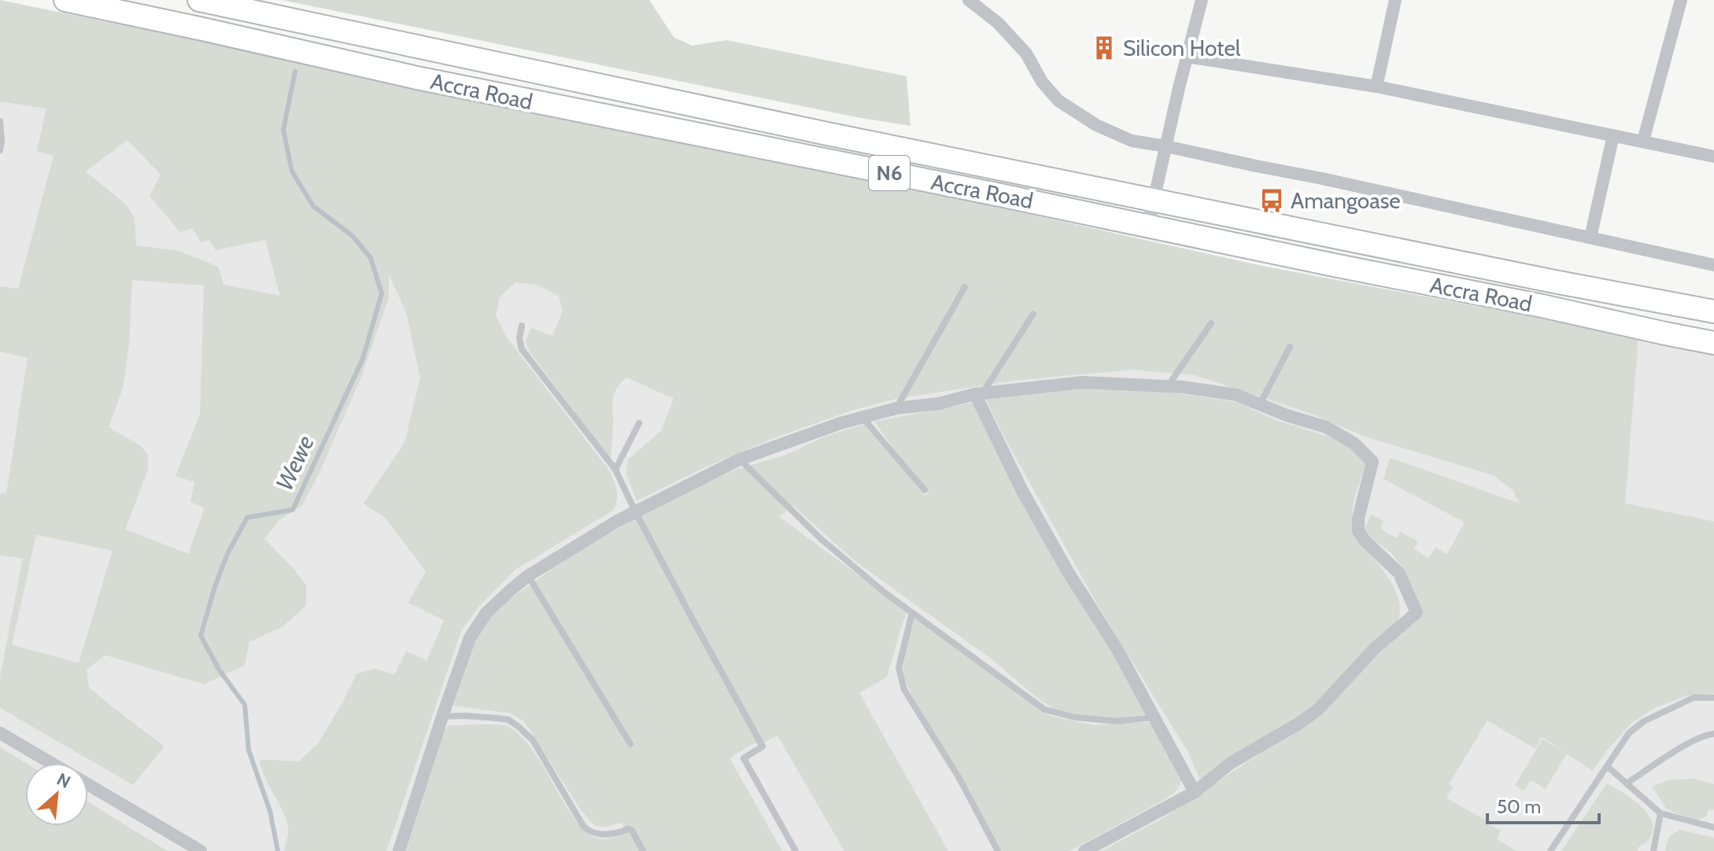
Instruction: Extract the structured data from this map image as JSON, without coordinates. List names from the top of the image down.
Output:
{
  "streets": {
    "highway": ["Accra Road", "N6"]
  },
  "water": ["Wewe"],
  "places": {
    "building": ["Silicon Hotel"],
    "bus stop": ["Amangoase"]
  },
  "scale_bar": "50 m",
  "north": "top right"
}
